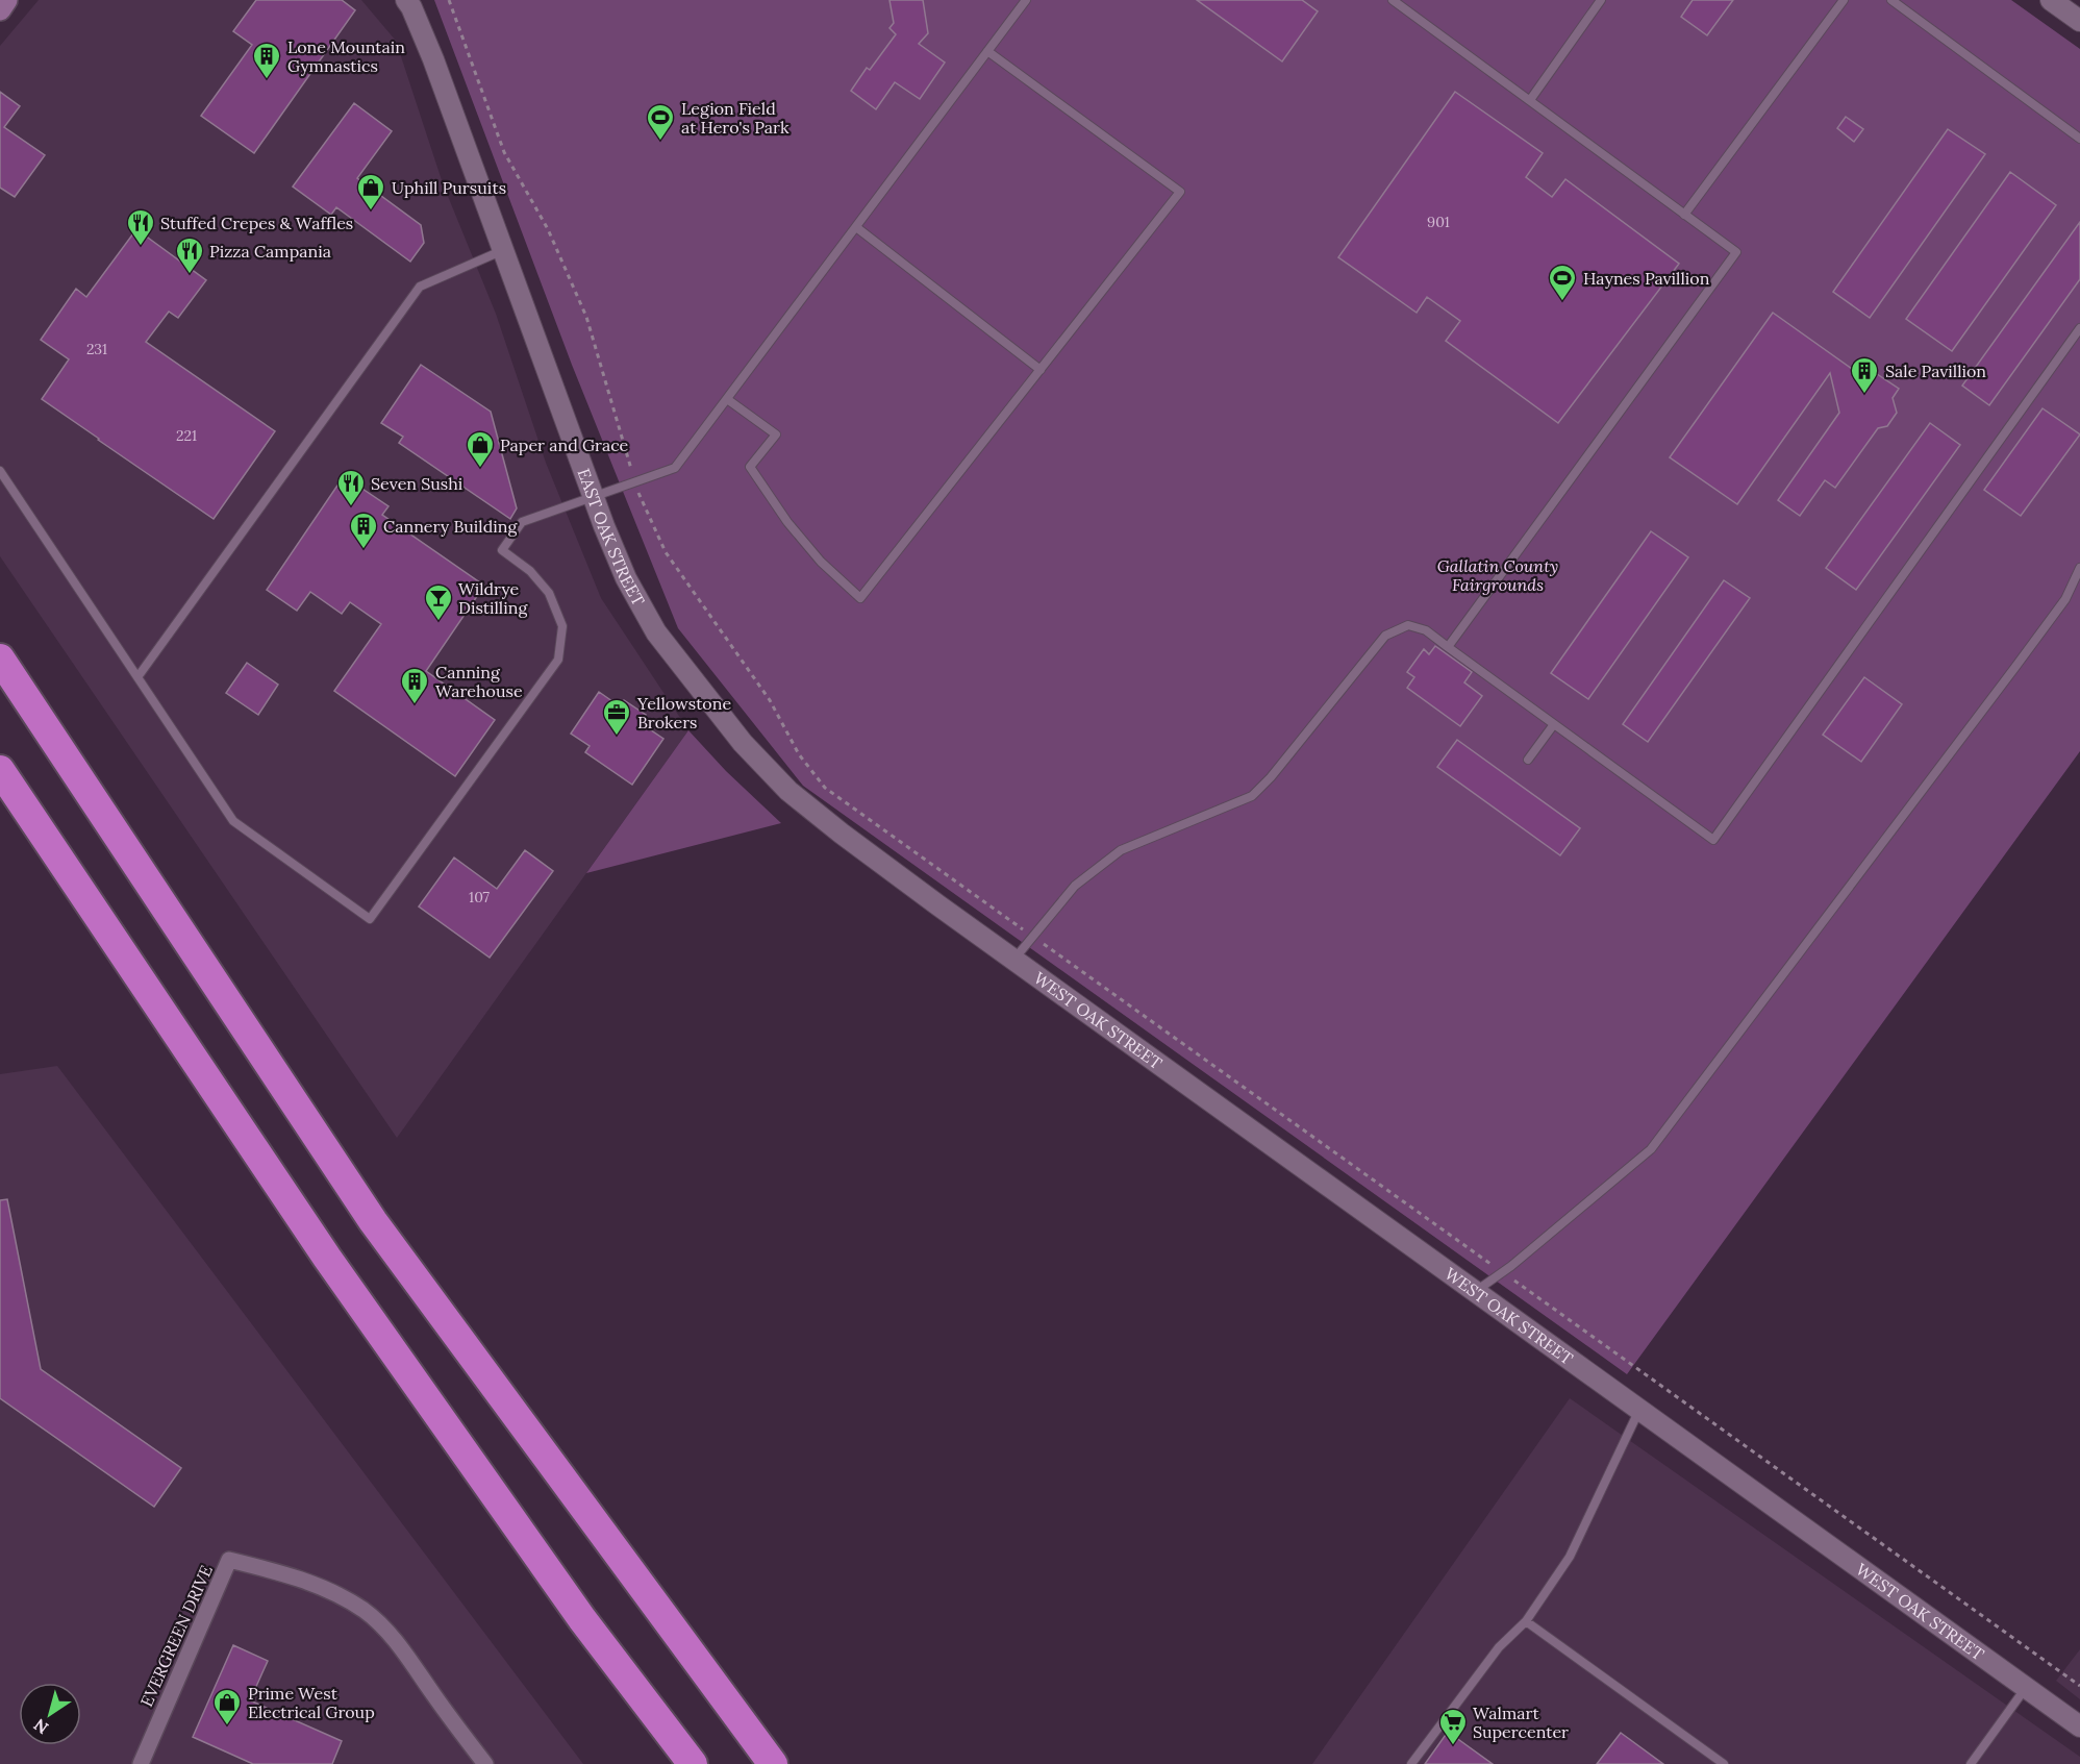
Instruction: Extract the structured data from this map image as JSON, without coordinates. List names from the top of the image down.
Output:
{
  "streets": {
    "street": ["EAST OAK STREET", "WEST OAK STREET", "EVERGREEN DRIVE"]
  },
  "crossings": [
    ["EAST OAK STREET", "WEST OAK STREET"]
  ],
  "parks": ["Gallatin County Fairgrounds"],
  "places": {
    "building": [
      "Lone Mountain Gymnastics",
      "Sale Pavillion",
      "Cannery Building",
      "Canning Warehouse"
    ],
    "sports": ["Legion Field at Hero's Park", "Haynes Pavillion"],
    "shop": ["Uphill Pursuits", "Paper and Grace", "Prime West Electrical Group"],
    "restaurant": ["Stuffed Crepes & Waffles", "Pizza Campania", "Seven Sushi"],
    "bar": ["Wildrye Distilling"],
    "office": ["Yellowstone Brokers"],
    "supermarket": ["Walmart Supercenter"]
  },
  "house_numbers": [
    "901",
    "231",
    "221",
    "107"
  ],
  "north": "bottom left"
}
